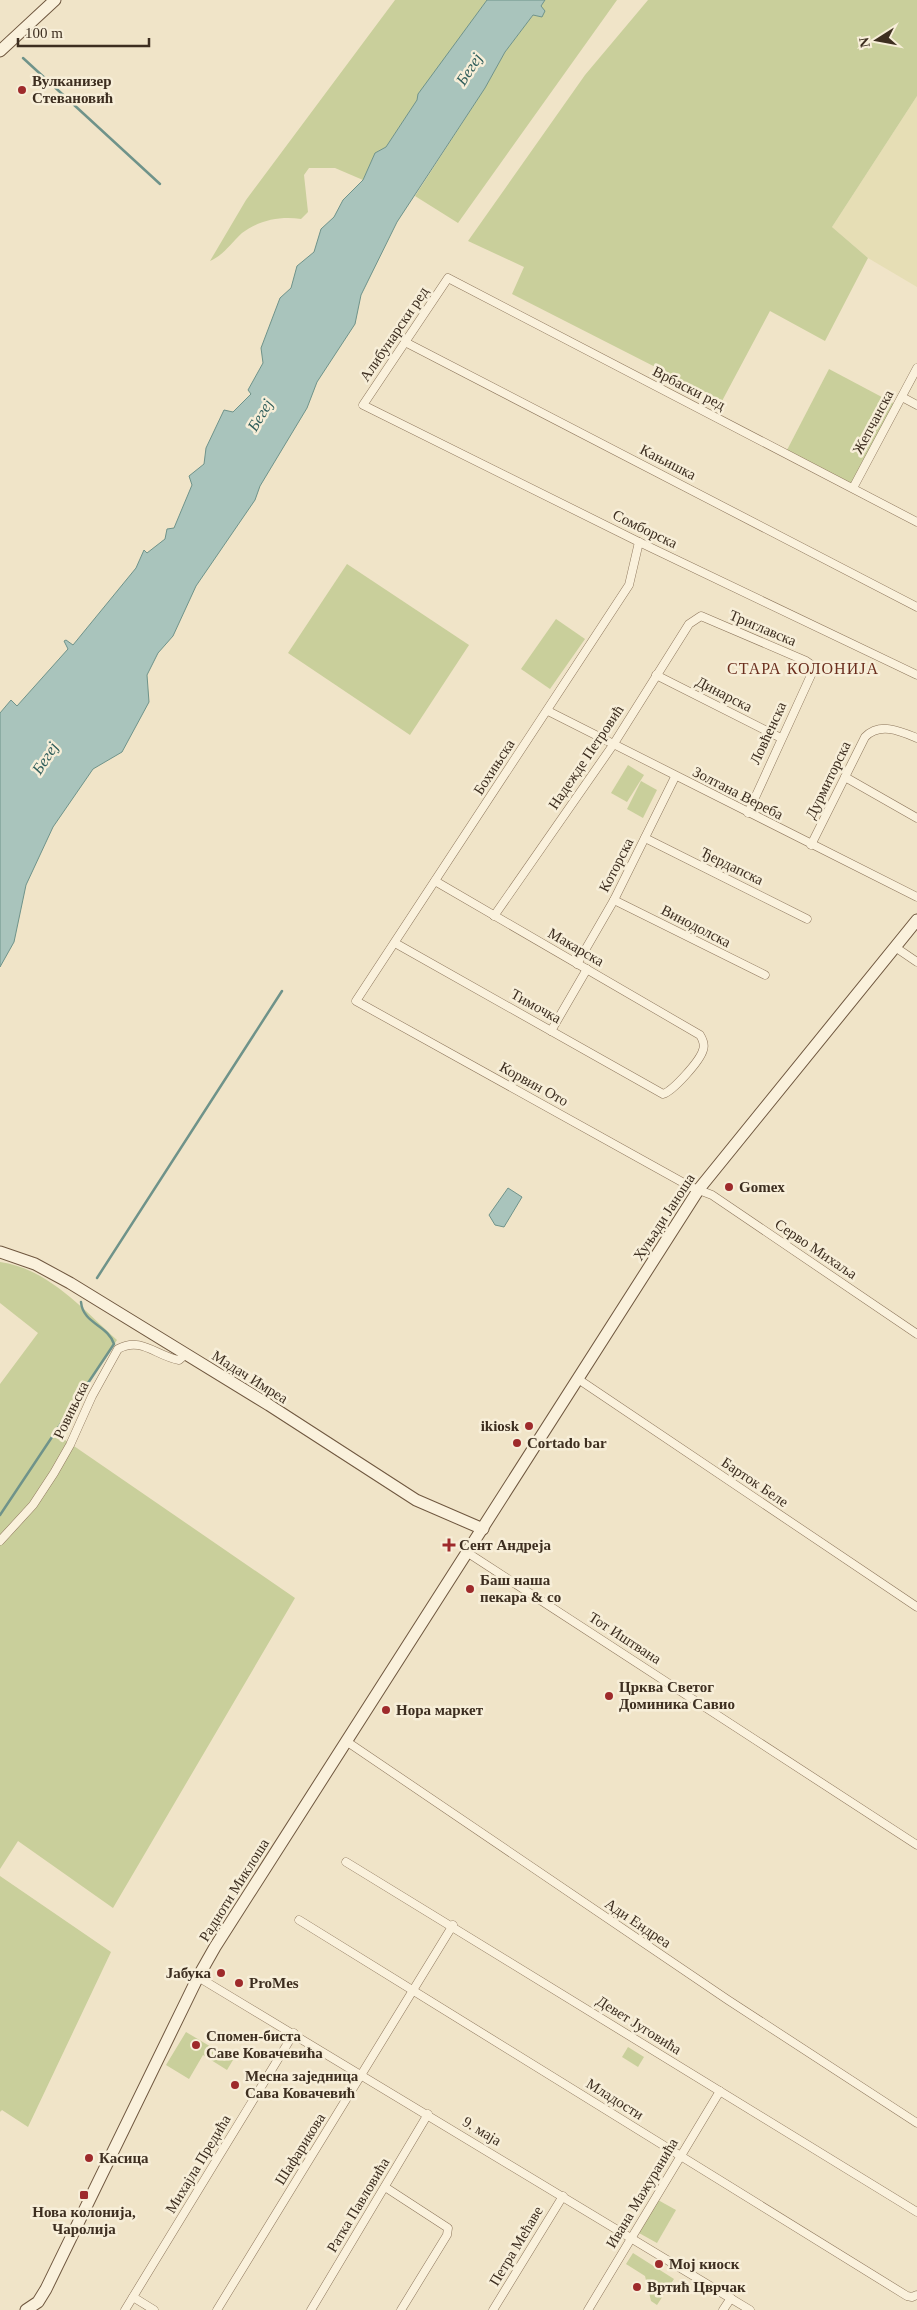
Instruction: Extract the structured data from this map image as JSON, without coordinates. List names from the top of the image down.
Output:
{
  "streets": {
    "street": [
      "Алибунарски ред",
      "Врбаски ред",
      "Жепчанска",
      "Кањишка",
      "Сомборска",
      "Триглавска",
      "Динарска",
      "Ловћенска",
      "Надежде Петровић",
      "Бохињска",
      "Дурмиторска",
      "Золтана Вереба",
      "Которска",
      "Ђердапска",
      "Винодолска",
      "Макарска",
      "Тимочка",
      "Корвин Ото",
      "Хуњади Јаноша",
      "Серво Михаља",
      "Мадач Имреа",
      "Ровињска",
      "Барток Беле",
      "Тот Иштвана",
      "Радноти Миклоша",
      "Ади Ендреа",
      "Девет Југовића",
      "Младости",
      "9. маја",
      "Шафарикова",
      "Михајла Предића",
      "Ивана Мажуранића",
      "Ратка Павловића",
      "Петра Мећаве"
    ]
  },
  "crossings": [
    ["Алибунарски ред", "Врбаски ред"],
    ["Алибунарски ред", "Кањишка"],
    ["Алибунарски ред", "Сомборска"],
    ["Врбаски ред", "Жепчанска"],
    ["Сомборска", "Бохињска"],
    ["Триглавска", "Ловћенска"],
    ["Триглавска", "Надежде Петровић"],
    ["Динарска", "Ловћенска"],
    ["Динарска", "Надежде Петровић"],
    ["Ловћенска", "Золтана Вереба"],
    ["Надежде Петровић", "Золтана Вереба"],
    ["Надежде Петровић", "Макарска"],
    ["Бохињска", "Золтана Вереба"],
    ["Бохињска", "Макарска"],
    ["Бохињска", "Тимочка"],
    ["Бохињска", "Корвин Ото"],
    ["Дурмиторска", "Золтана Вереба"],
    ["Золтана Вереба", "Которска"],
    ["Которска", "Ђердапска"],
    ["Которска", "Винодолска"],
    ["Которска", "Макарска"],
    ["Макарска", "Тимочка"],
    ["Корвин Ото", "Хуњади Јаноша"],
    ["Корвин Ото", "Серво Михаља"],
    ["Хуњади Јаноша", "Серво Михаља"],
    ["Хуњади Јаноша", "Мадач Имреа"],
    ["Хуњади Јаноша", "Барток Беле"],
    ["Хуњади Јаноша", "Тот Иштвана"],
    ["Хуњади Јаноша", "Радноти Миклоша"],
    ["Мадач Имреа", "Ровињска"],
    ["Тот Иштвана", "Радноти Миклоша"],
    ["Радноти Миклоша", "Ади Ендреа"],
    ["Радноти Миклоша", "9. маја"],
    ["Девет Југовића", "Шафарикова"],
    ["Девет Југовића", "Ивана Мажуранића"],
    ["Младости", "Шафарикова"],
    ["Младости", "Ивана Мажуранића"],
    ["9. маја", "Шафарикова"],
    ["9. маја", "Михајла Предића"],
    ["9. маја", "Ивана Мажуранића"],
    ["9. маја", "Ратка Павловића"],
    ["9. маја", "Петра Мећаве"]
  ],
  "districts": ["СТАРА КОЛОНИЈА"],
  "water": ["Бегеј"],
  "places": {
    "other": [
      "Вулканизер Стевановић",
      "Gomex",
      "ikiosk",
      "Cortado bar",
      "Баш наша пекара & co",
      "Црква Светог Доминика Савио",
      "Нора маркет",
      "Јабука",
      "ProMes",
      "Спомен-биста Саве Ковачевића",
      "Месна заједница Сава Ковачевић",
      "Касица",
      "Мој киоск",
      "Вртић Цврчак"
    ],
    "health": ["Сент Андреја"],
    "transit": ["Нова колонија, Чаролија"]
  },
  "scale_bar": "100 m",
  "north": "left"
}
